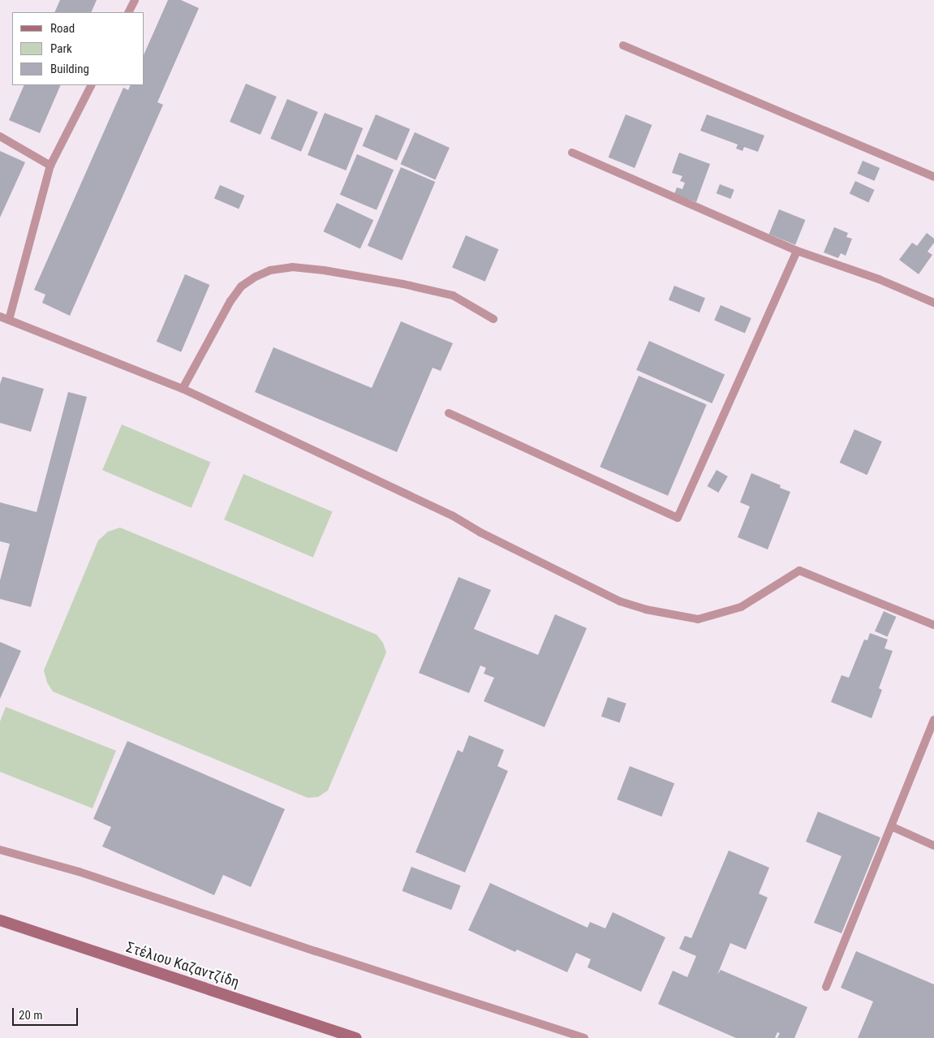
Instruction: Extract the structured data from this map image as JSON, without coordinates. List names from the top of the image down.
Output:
{
  "streets": {
    "main road": ["Στέλιου Καζαντζίδη"]
  },
  "legend": ["Road", "Park", "Building"],
  "scale_bar": "20 m"
}
